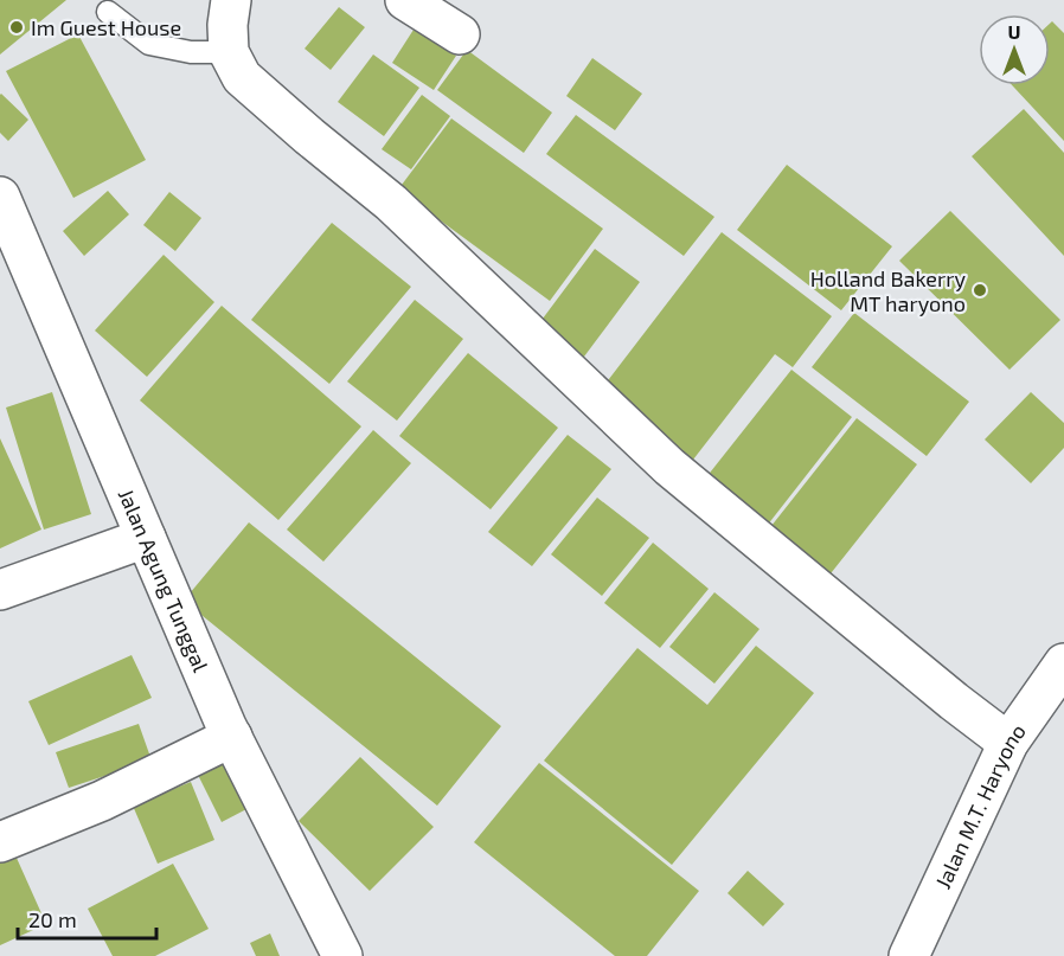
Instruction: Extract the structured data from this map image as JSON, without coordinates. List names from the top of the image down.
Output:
{
  "streets": {
    "street": ["Jalan Agung Tunggal", "Jalan M.T. Haryono"]
  },
  "places": ["Im Guest House", "Holland Bakerry MT haryono"],
  "scale_bar": "20 m",
  "north": "top"
}
